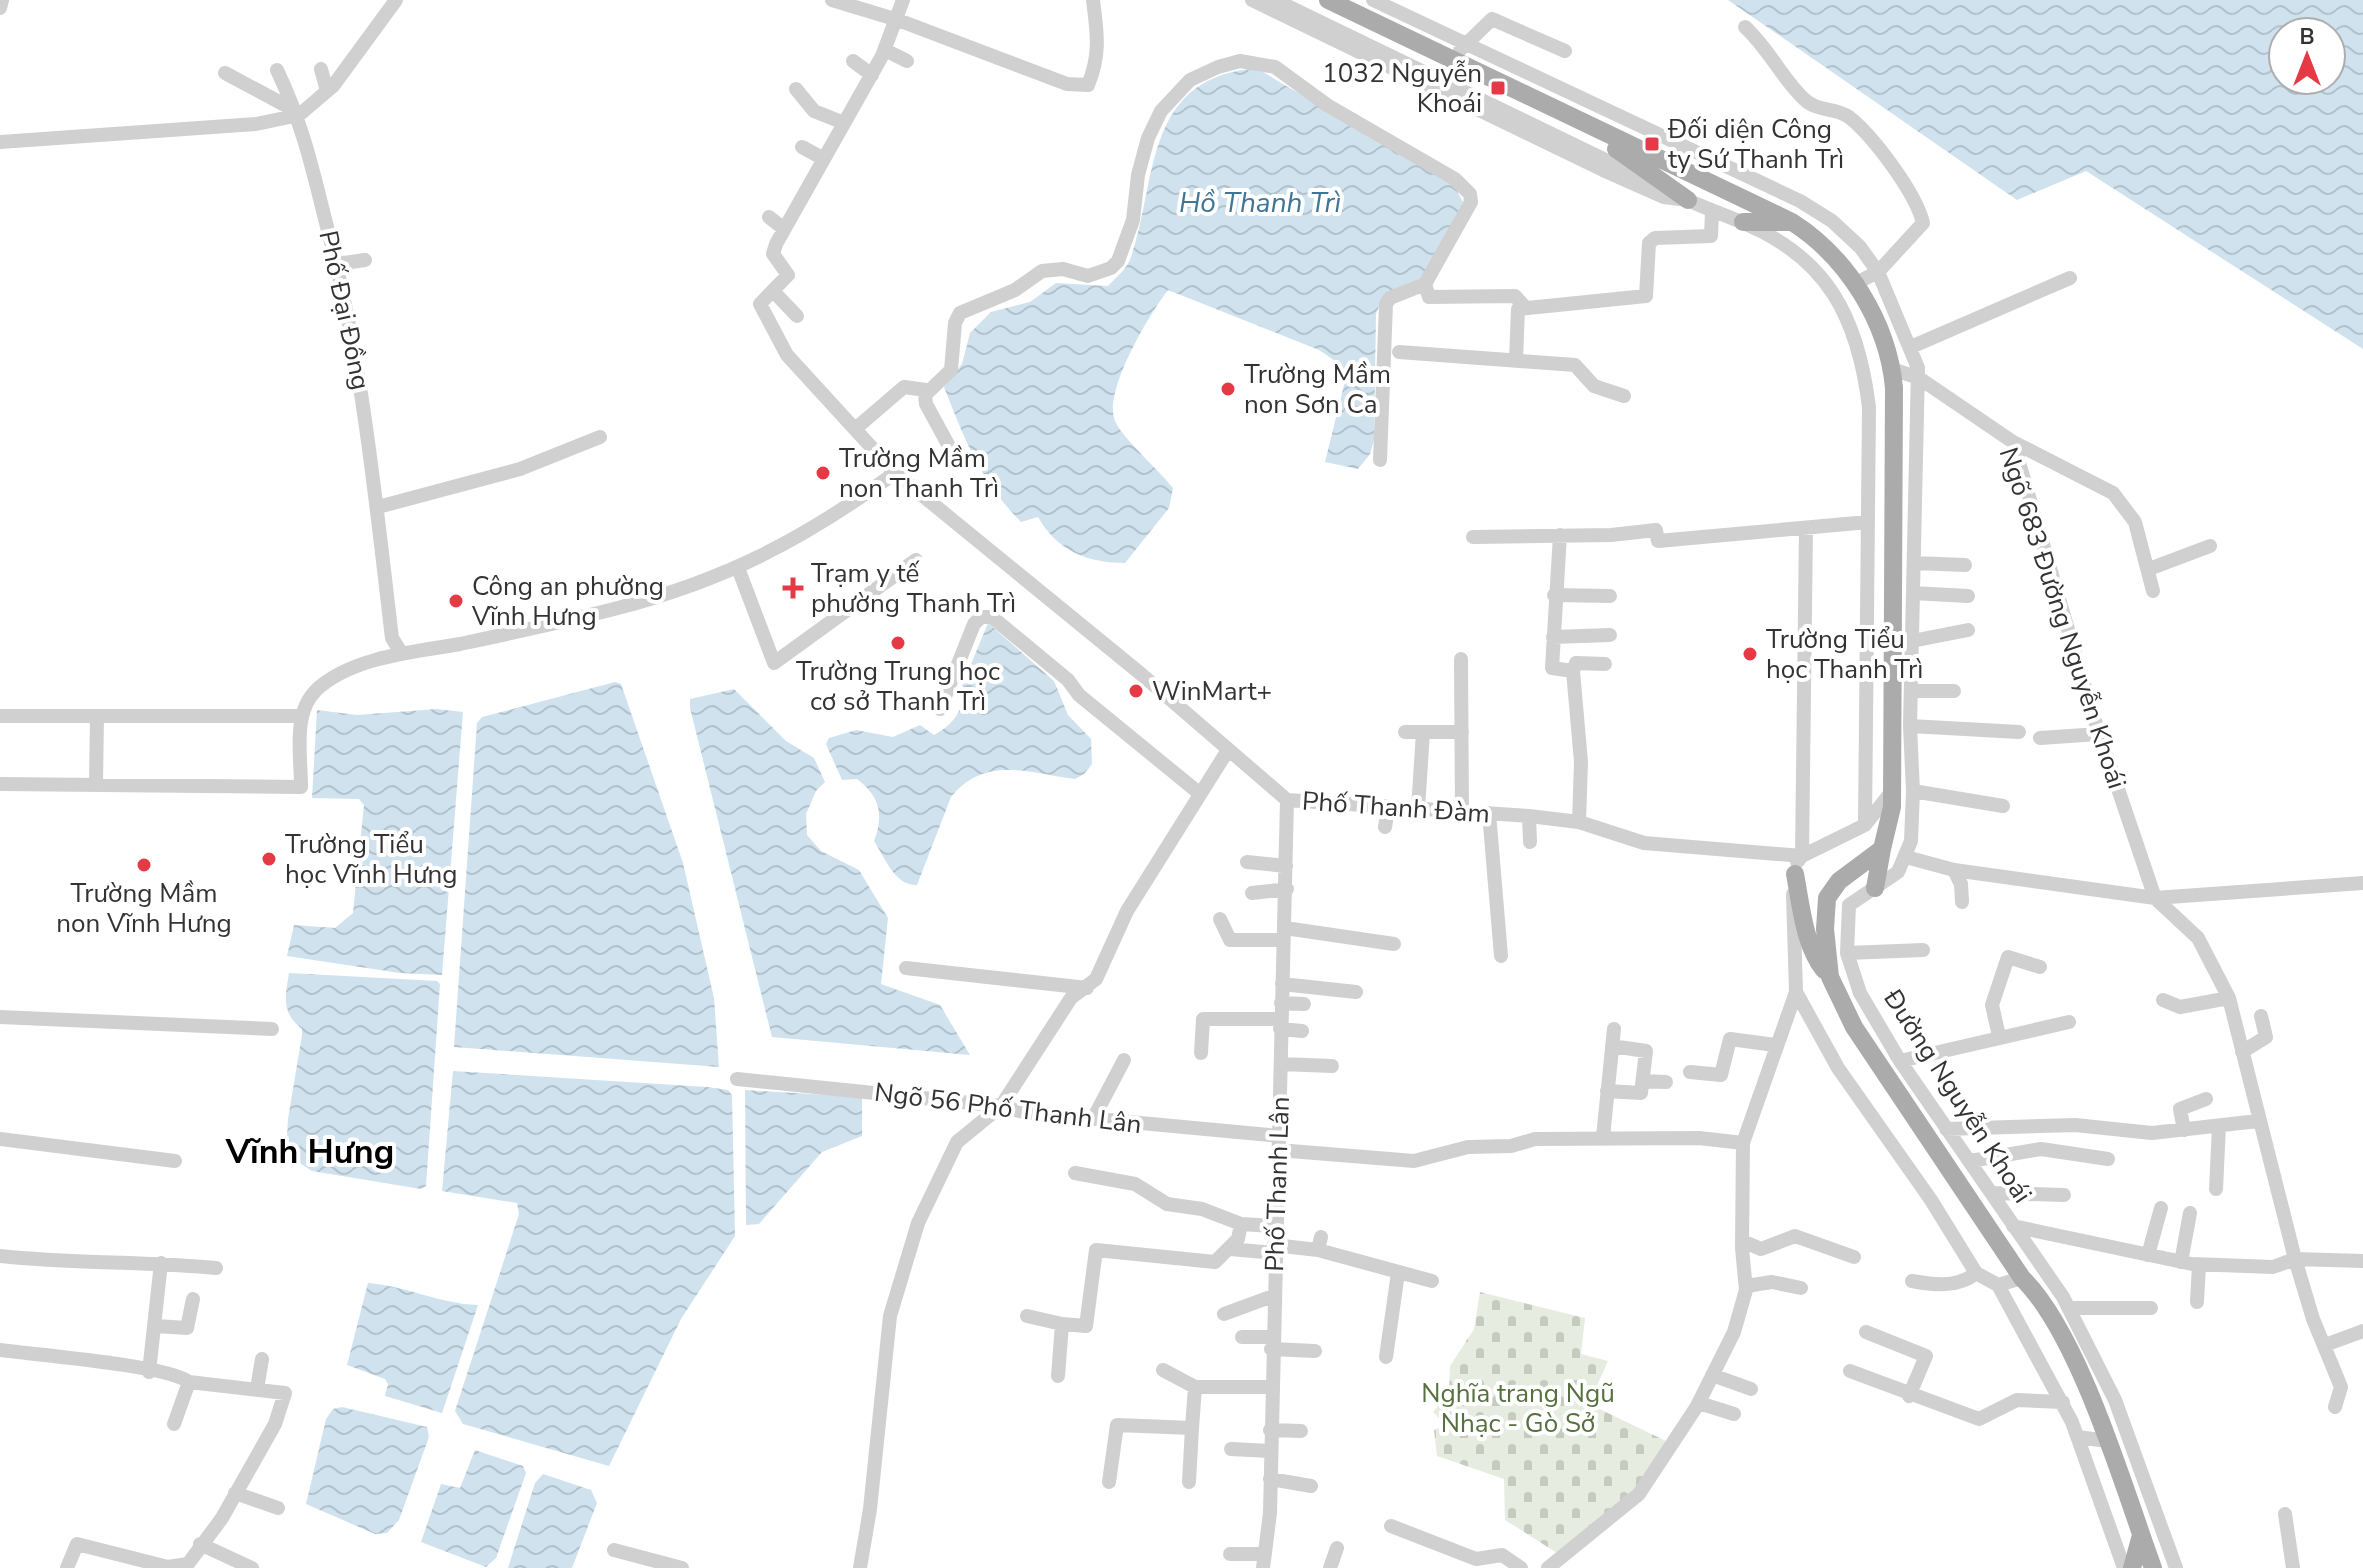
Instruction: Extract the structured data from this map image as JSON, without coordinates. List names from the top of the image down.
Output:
{
  "streets": {
    "main road": ["Đường Nguyễn Khoái"],
    "street": [
      "Phố Đại Đồng",
      "Ngõ 683 Đường Nguyễn Khoái",
      "Phố Thanh Đàm",
      "Ngõ 56 Phố Thanh Lân",
      "Phố Thanh Lân"
    ]
  },
  "crossings": [
    ["Phố Thanh Đàm", "Phố Thanh Lân"],
    ["Ngõ 56 Phố Thanh Lân", "Phố Thanh Lân"]
  ],
  "districts": ["Vĩnh Hưng"],
  "water": ["Hồ Thanh Trì"],
  "parks": ["Nghĩa trang Ngũ Nhạc - Gò Sở"],
  "places": {
    "transit": ["1032 Nguyễn Khoái", "Đối diện Công ty Sứ Thanh Trì"],
    "other": [
      "Trường Mầm non Sơn Ca",
      "Trường Mầm non Thanh Trì",
      "Công an phường Vĩnh Hưng",
      "Trường Trung học cơ sở Thanh Trì",
      "Trường Tiểu học Thanh Trì",
      "WinMart+",
      "Trường Tiểu học Vĩnh Hưng",
      "Trường Mầm non Vĩnh Hưng"
    ],
    "health": ["Trạm y tế phường Thanh Trì"]
  },
  "north": "top"
}
